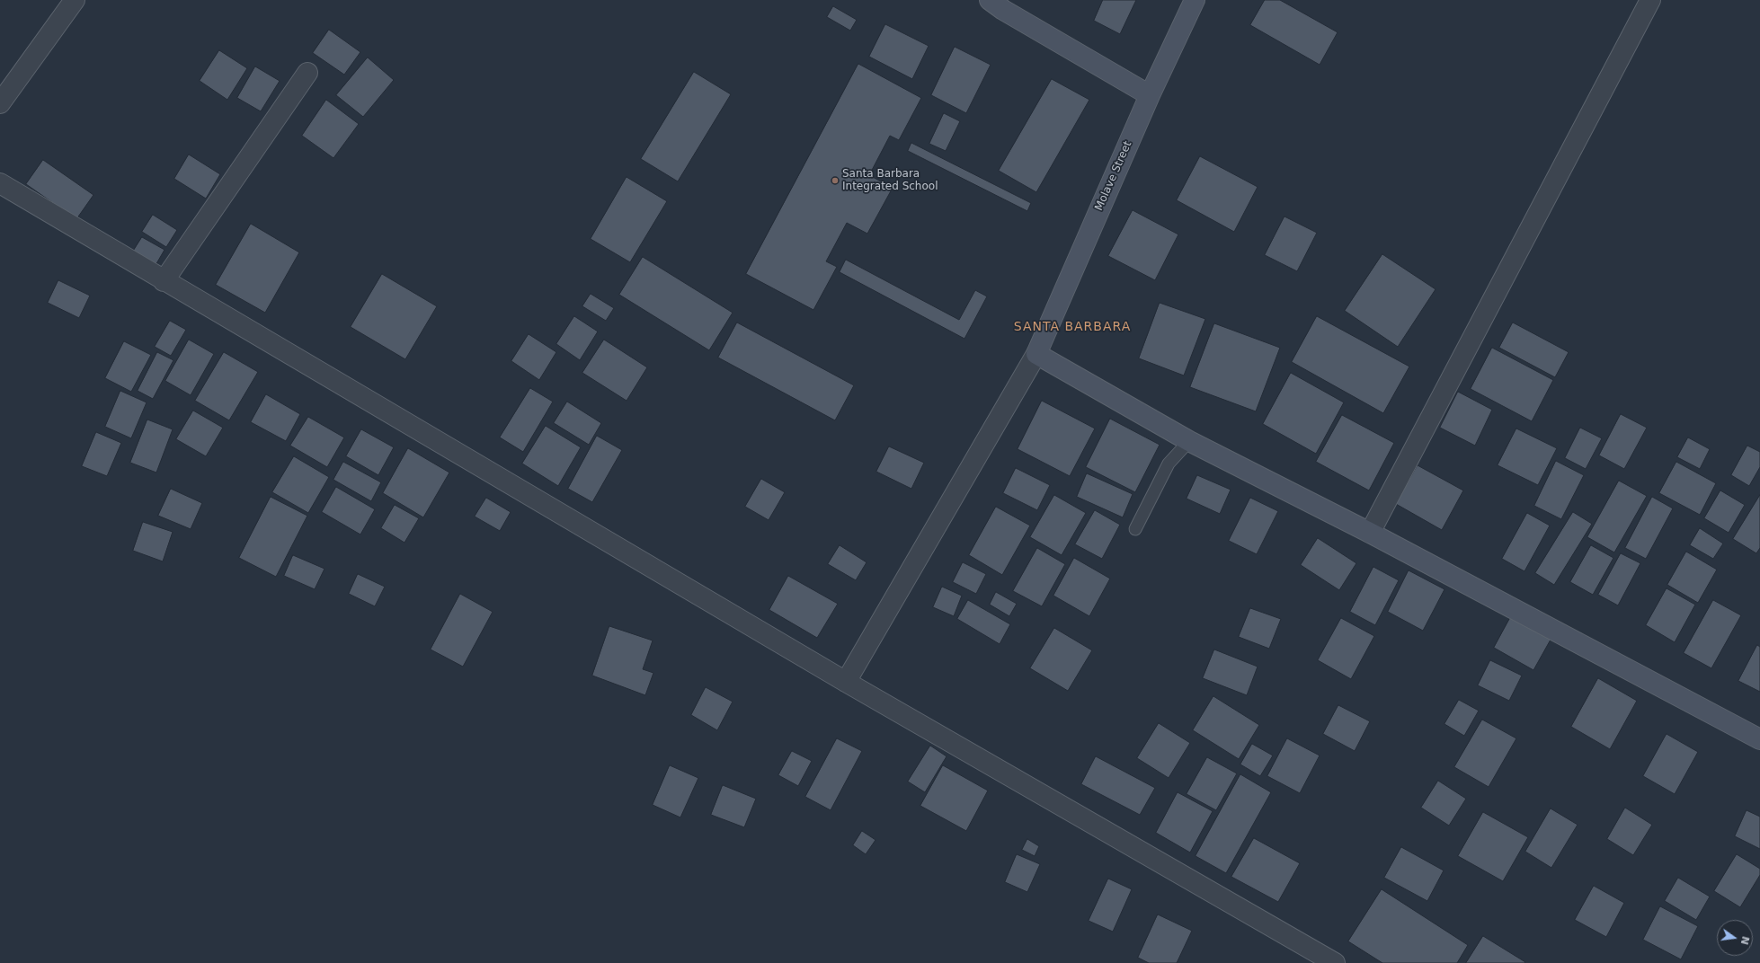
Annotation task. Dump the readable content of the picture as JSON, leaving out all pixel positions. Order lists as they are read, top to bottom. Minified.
{"streets":{"street":["Molave Street"]},"districts":["SANTA BARBARA"],"places":["Santa Barbara Integrated School"],"north":"right"}
